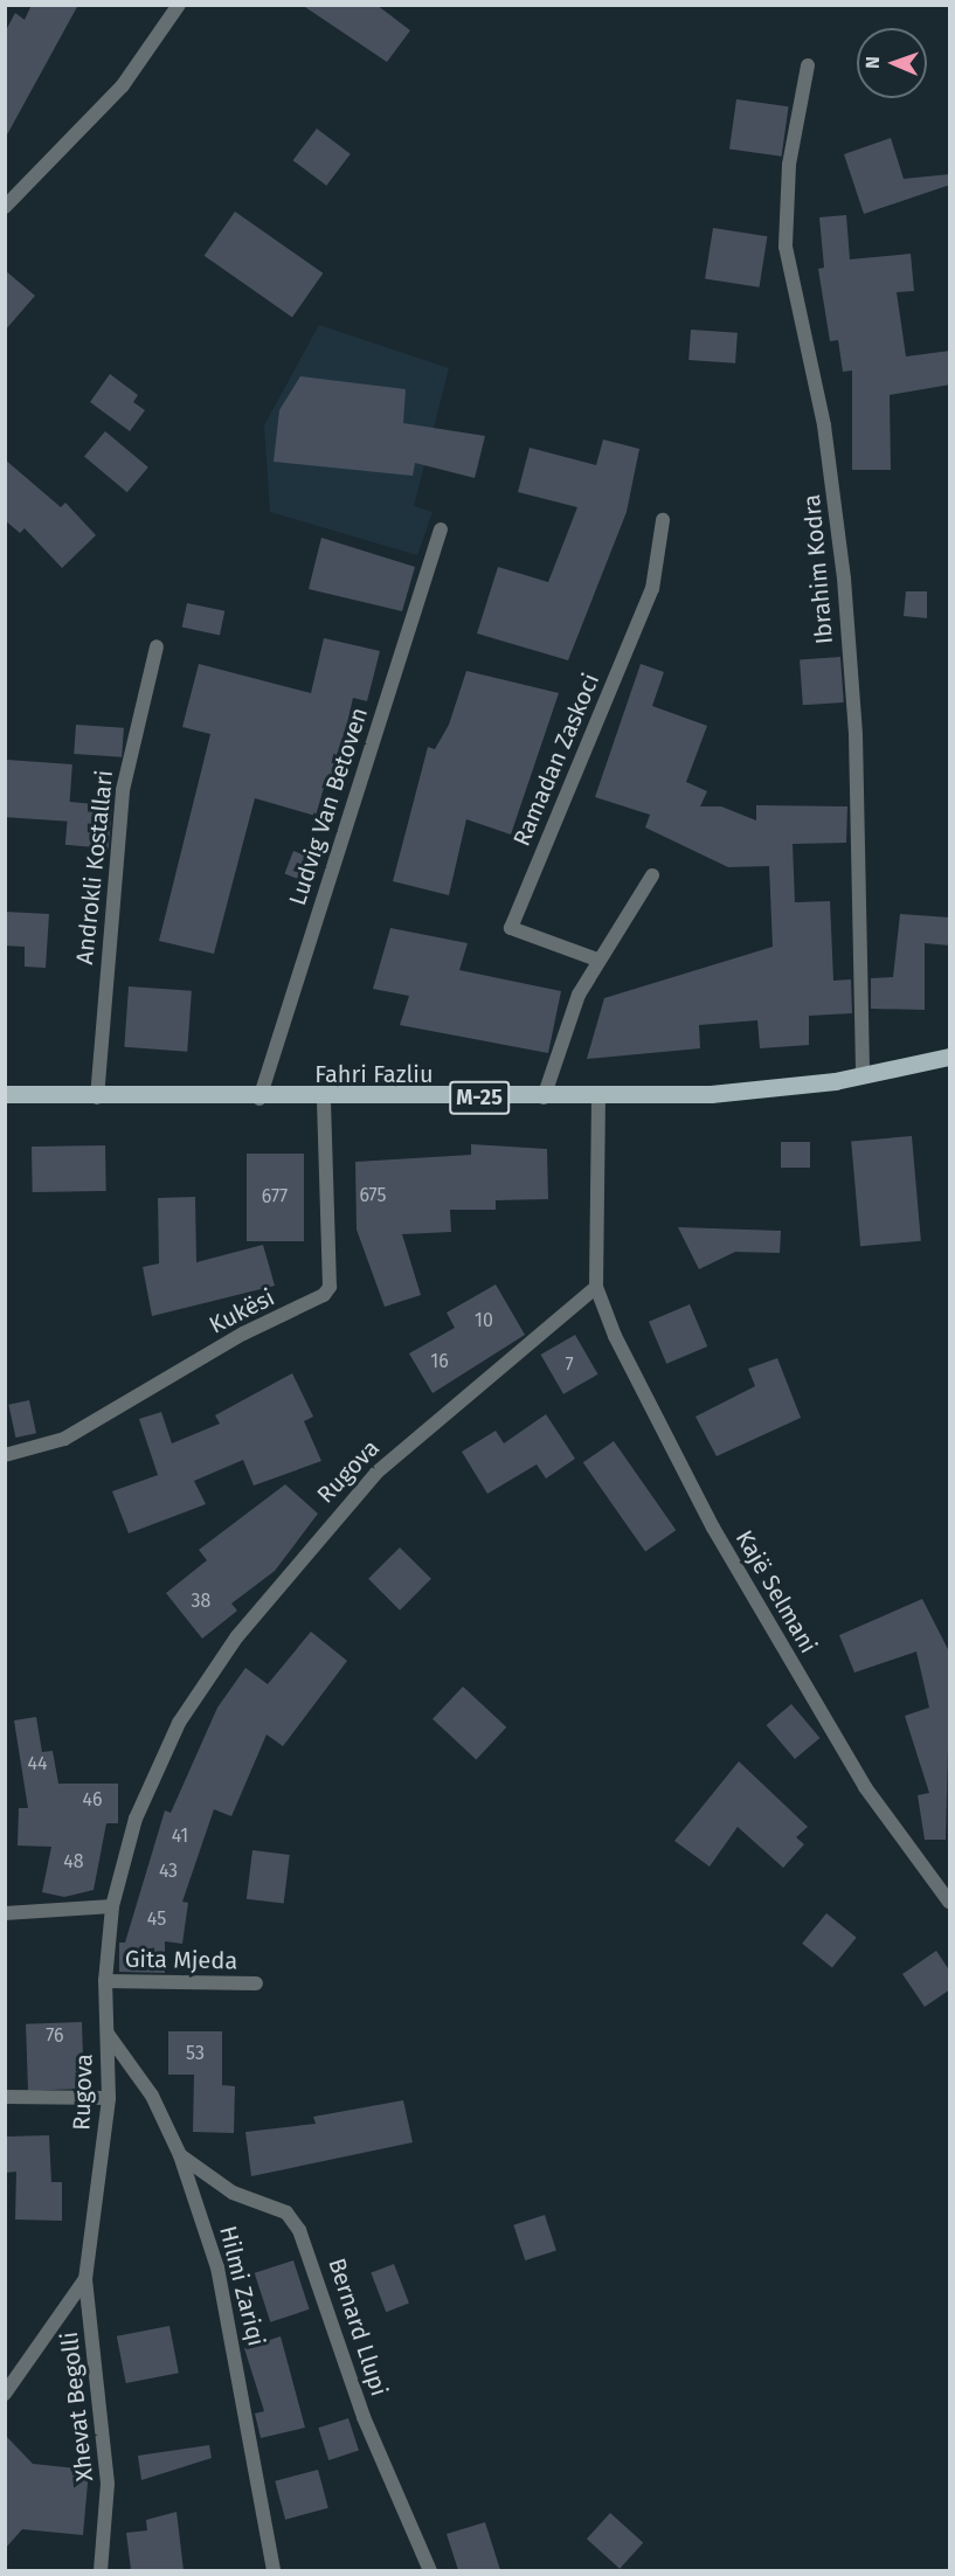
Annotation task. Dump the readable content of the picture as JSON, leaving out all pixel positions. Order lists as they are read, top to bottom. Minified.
{"streets":{"main road":["Fahri Fazliu","M-25"],"street":["Ibrahim Kodra","Ramadan Zaskoci","Ludvig Van Betoven","Androkli Kostallari","Kukësi","Rugova","Kajë Selmani","Gita Mjeda","Hilmi Zariqi","Bernard Llupi","Xhevat Begolli"]},"crossings":[["Ibrahim Kodra","Fahri Fazliu"],["Ludvig Van Betoven","Fahri Fazliu"],["Androkli Kostallari","Fahri Fazliu"],["Fahri Fazliu","Kukësi"],["Rugova","Kajë Selmani"],["Rugova","Gita Mjeda"],["Rugova","Hilmi Zariqi"],["Rugova","Xhevat Begolli"],["Hilmi Zariqi","Bernard Llupi"]],"house_numbers":["675","677","10","16","7","38","44","46","41","48","43","45","76","53"],"north":"left"}
